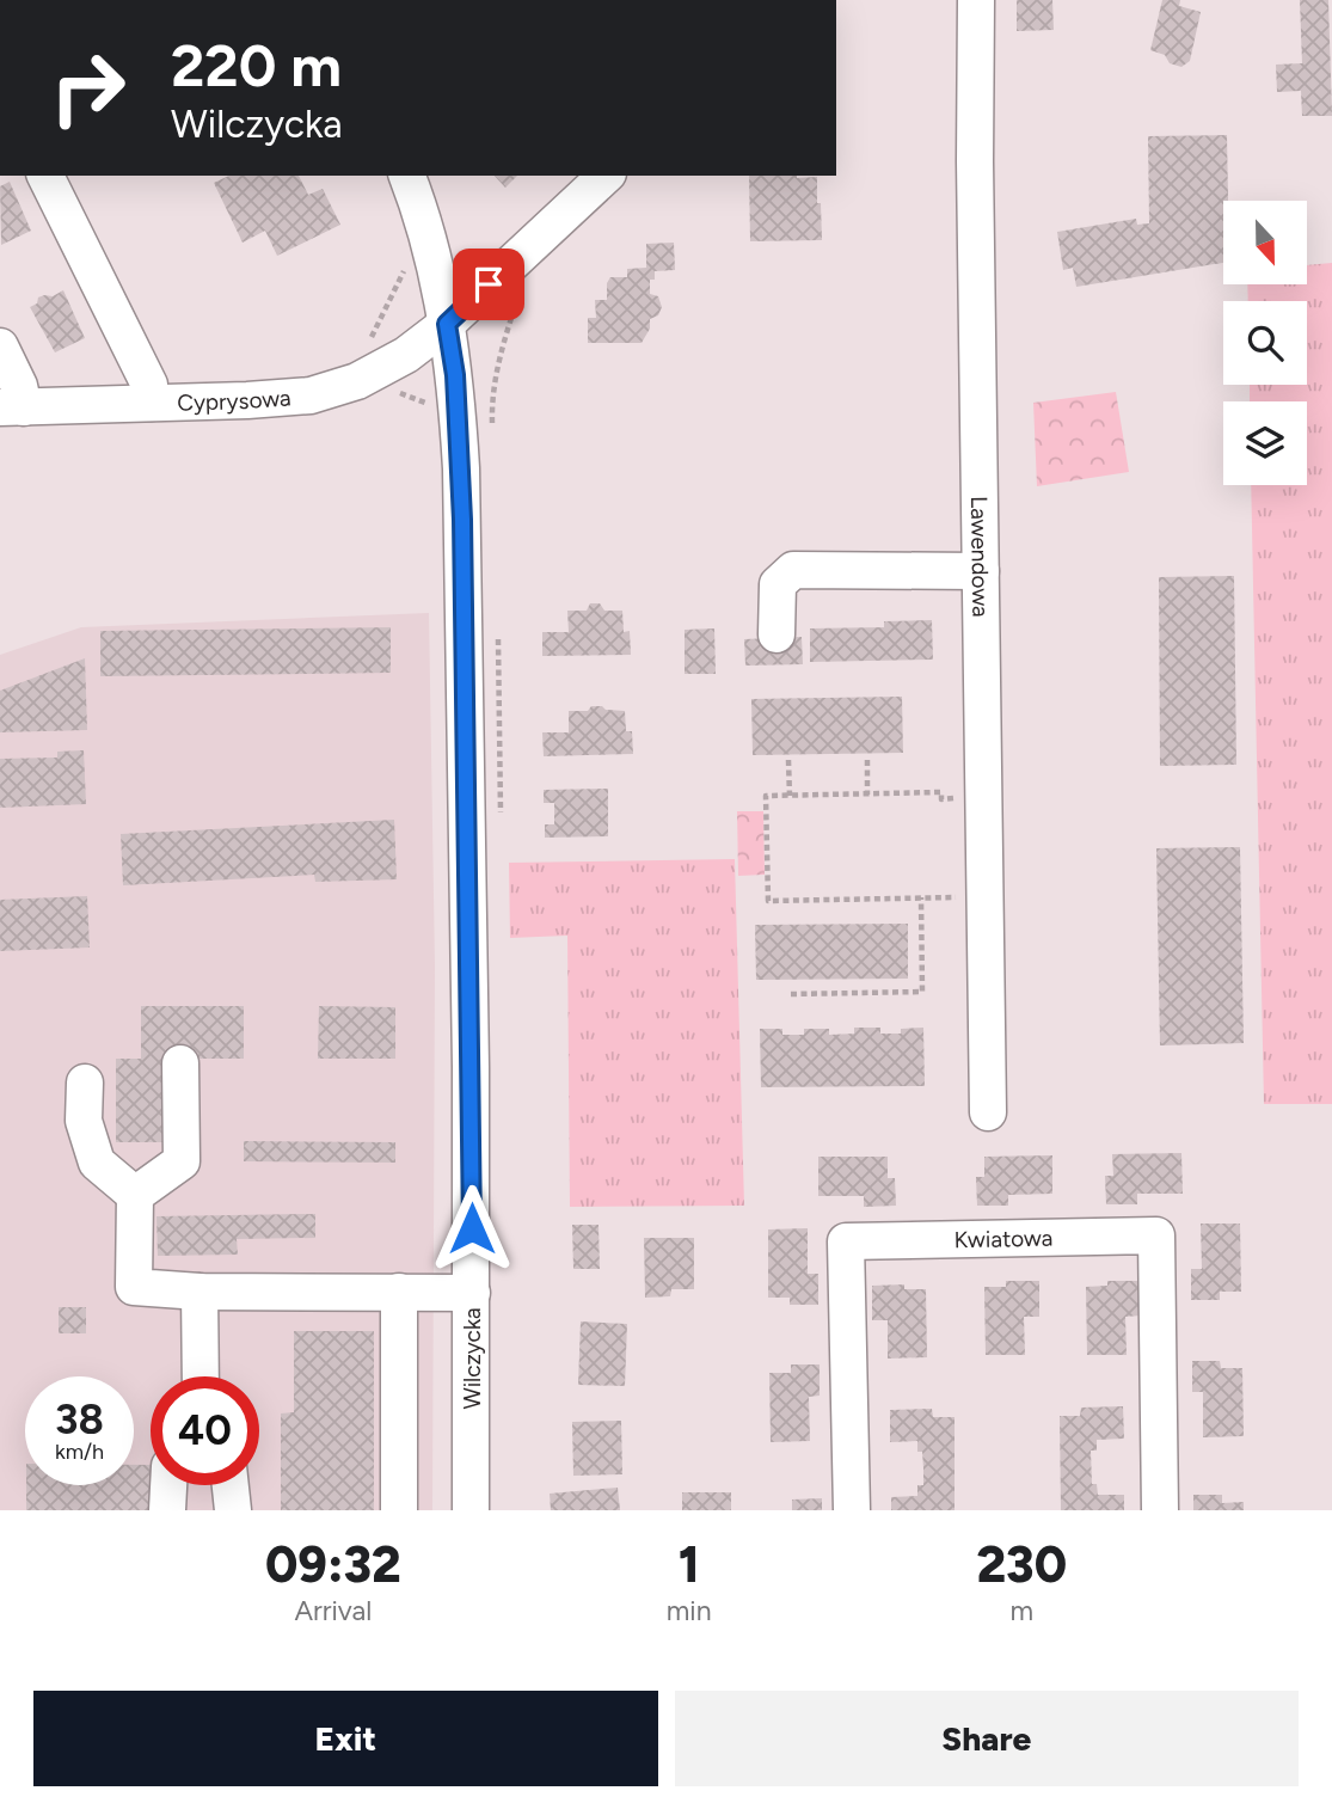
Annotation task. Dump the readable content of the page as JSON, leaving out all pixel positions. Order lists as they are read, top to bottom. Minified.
{"streets":{"street":["Cyprysowa","Lawendowa","Kwiatowa","Wilczycka"]},"crossings":[["Cyprysowa","Wilczycka"]],"north":"bottom","page":{"turn":["220 m","Wilczycka"],"speed":"38 km/h","limit":"40","eta":["09:32","Arrival","1","min","230","m"],"buttons":["Exit","Share"]}}
